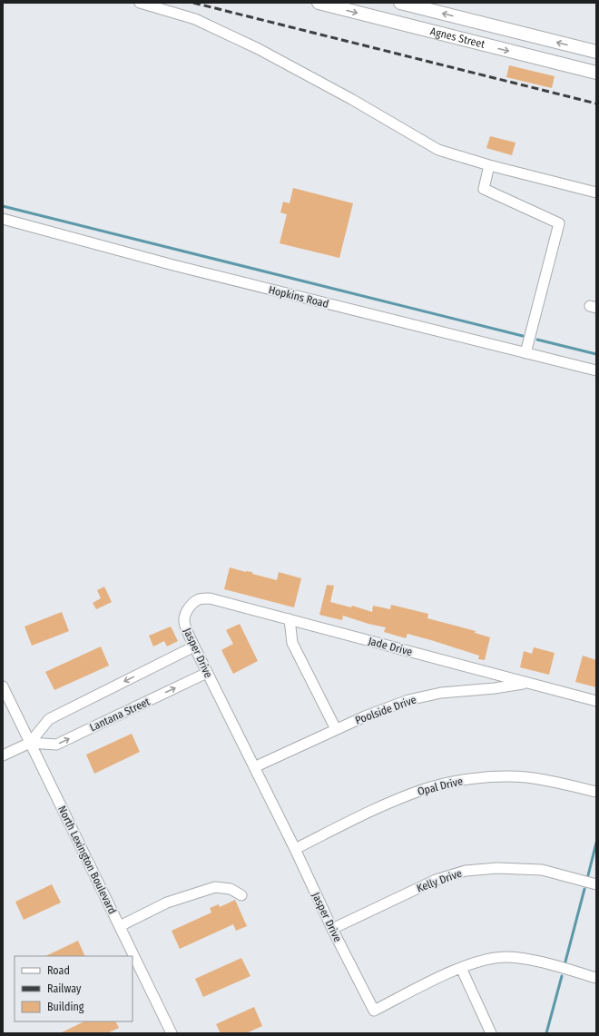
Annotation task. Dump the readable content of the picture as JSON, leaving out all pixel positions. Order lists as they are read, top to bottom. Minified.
{"streets":{"main road":["Agnes Street"],"street":["Hopkins Road","Jade Drive","Jasper Drive","Poolside Drive","Lantana Street","Opal Drive","North Lexington Boulevard","Kelly Drive"]},"crossings":[["Jade Drive","Jasper Drive"],["Jade Drive","Poolside Drive"],["Jasper Drive","Poolside Drive"],["Jasper Drive","Lantana Street"],["Jasper Drive","Opal Drive"],["Jasper Drive","Kelly Drive"],["Lantana Street","North Lexington Boulevard"]],"legend":["Road","Railway","Building"]}
